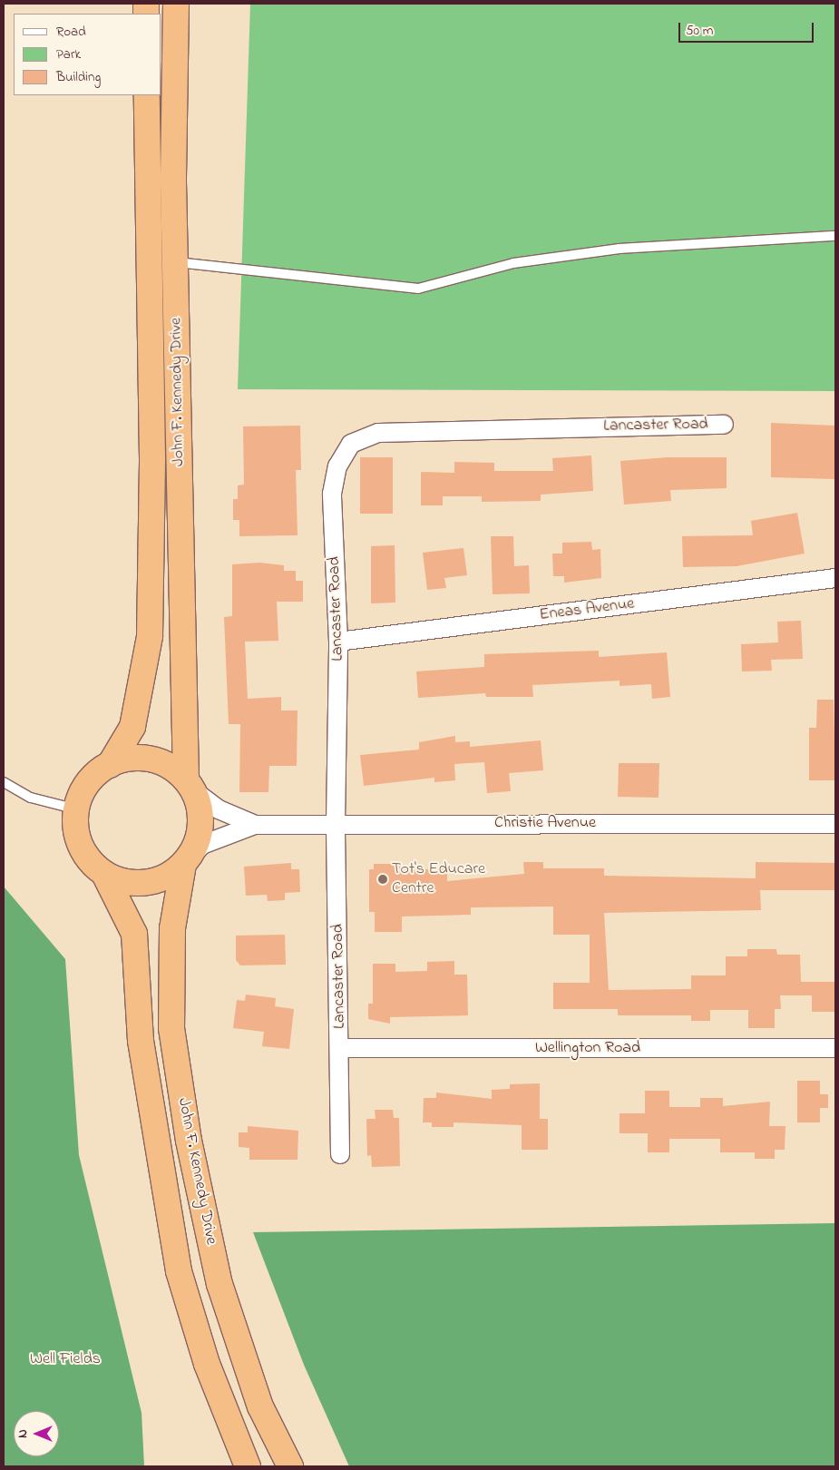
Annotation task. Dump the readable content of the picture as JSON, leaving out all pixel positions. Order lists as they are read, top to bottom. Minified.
{"streets":{"highway":["John F. Kennedy Drive"],"street":["Lancaster Road","Eneas Avenue","Christie Avenue","Wellington Road"]},"crossings":[["John F. Kennedy Drive","Christie Avenue"],["Lancaster Road","Eneas Avenue"],["Lancaster Road","Christie Avenue"],["Lancaster Road","Wellington Road"]],"parks":["Well Fields"],"places":["Tot's Educare Centre"],"legend":["Road","Park","Building"],"scale_bar":"50 m","north":"left"}
